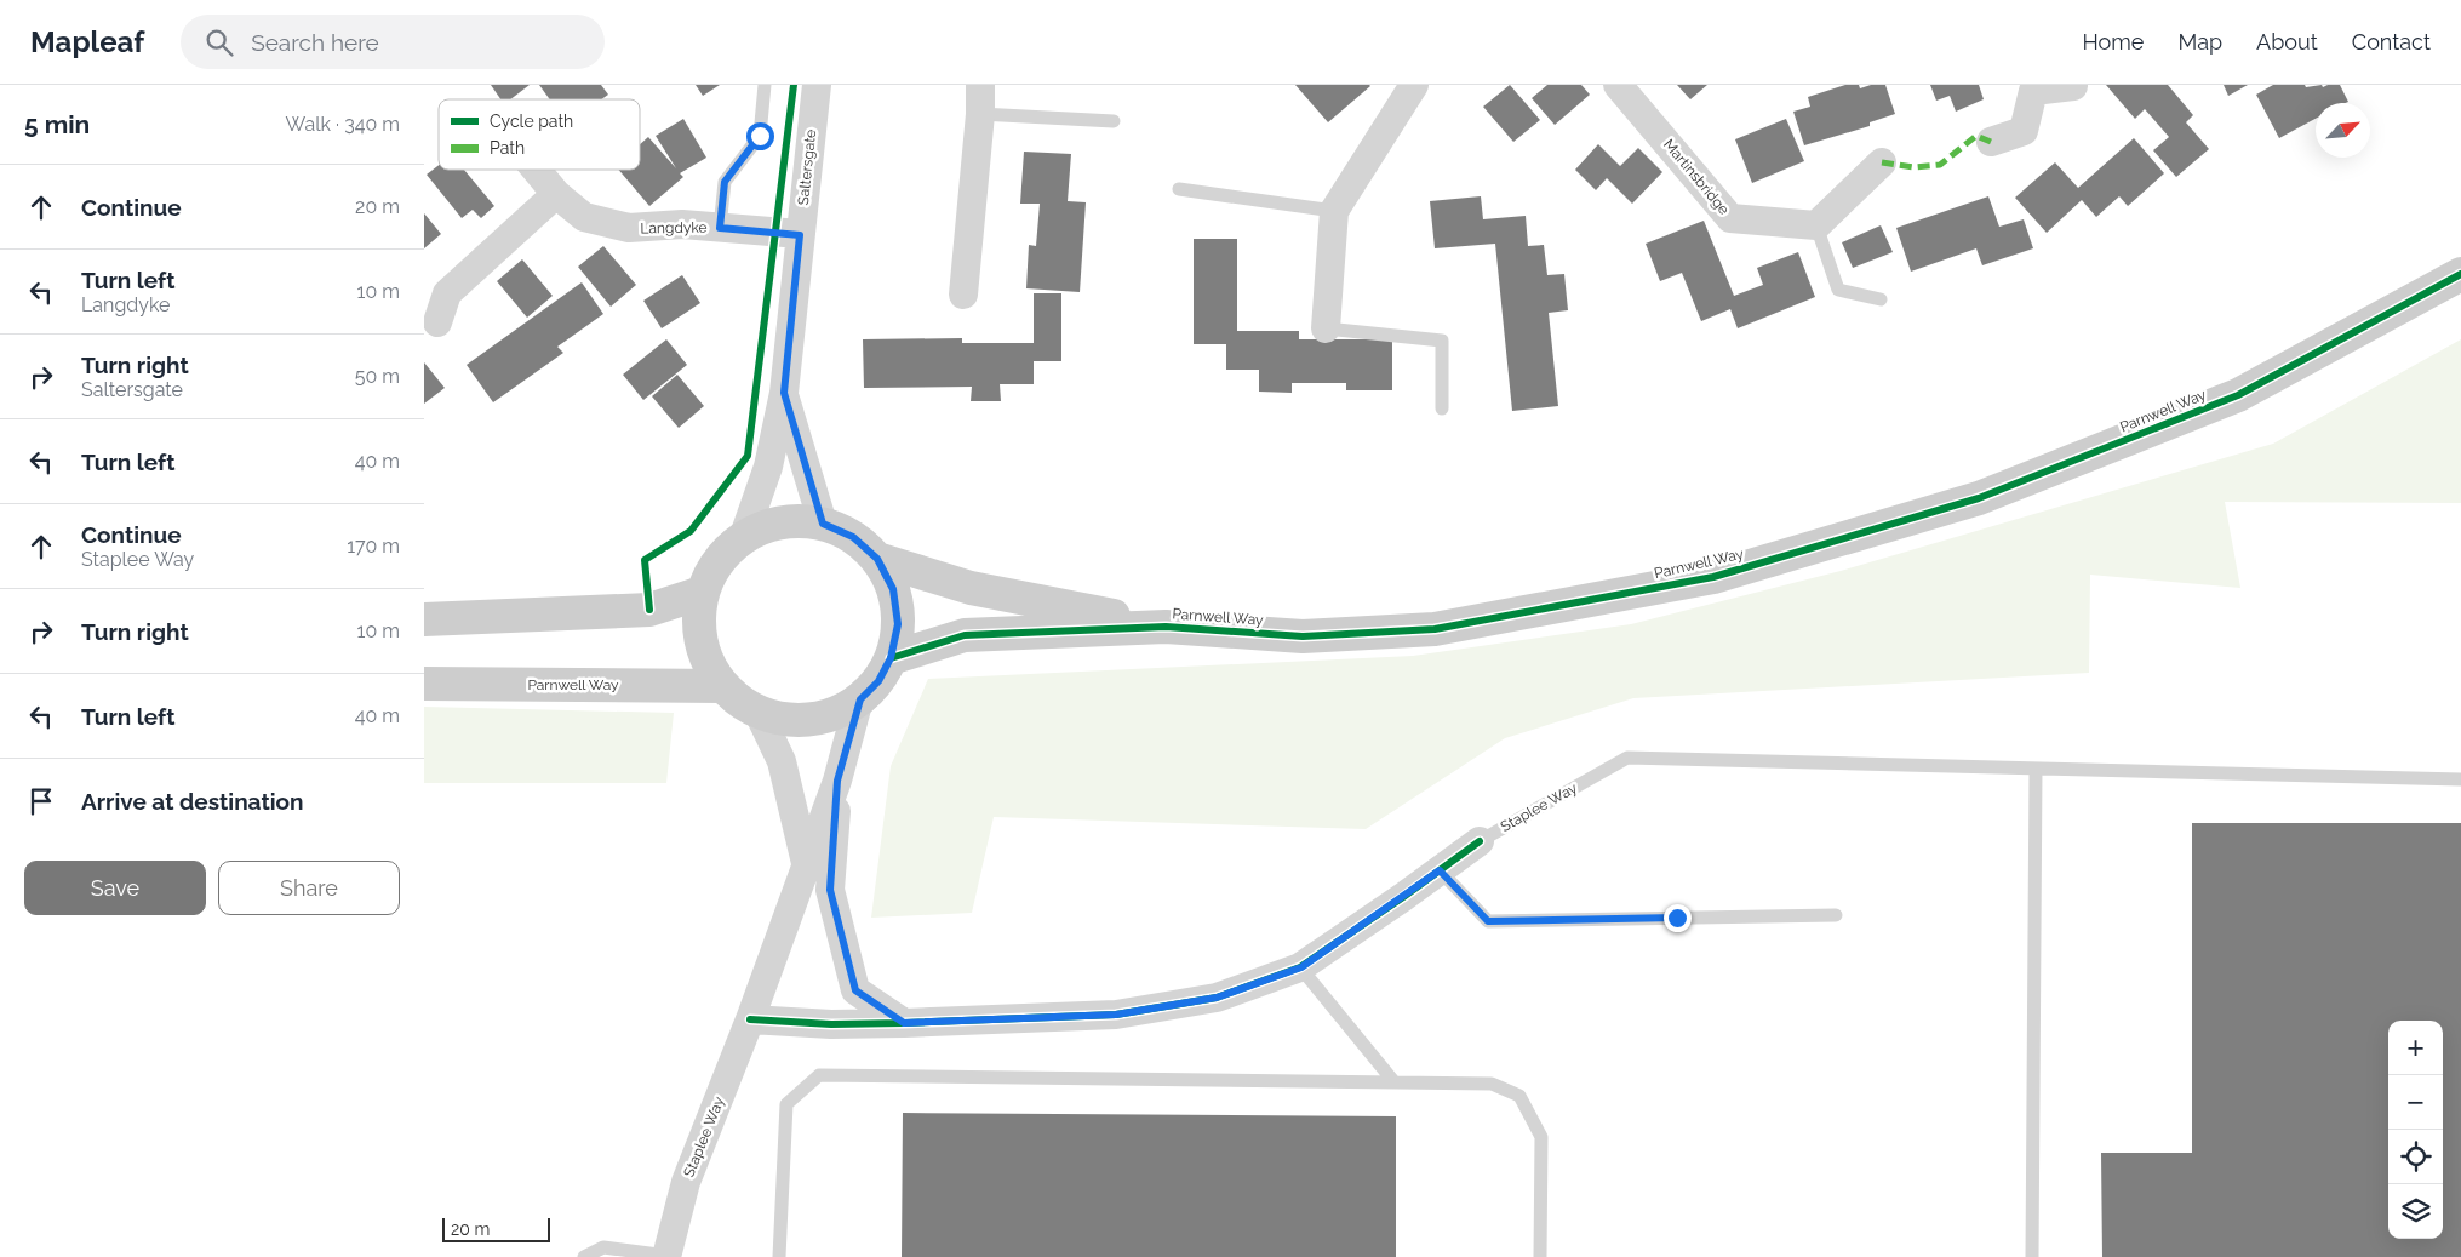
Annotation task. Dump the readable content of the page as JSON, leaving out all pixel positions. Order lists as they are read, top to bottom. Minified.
{"streets":{"street":["Saltersgate","Martinsbridge","Langdyke","Parnwell Way","Staplee Way"]},"crossings":[["Saltersgate","Langdyke"],["Saltersgate","Parnwell Way"],["Saltersgate","Staplee Way"],["Parnwell Way","Staplee Way"]],"legend":["Cycle path","Path"],"scale_bar":"20 m","north":"top right","page":{"header":"Mapleaf","search":"Search here","nav":["Home","Map","About","Contact"],"heading":["5 min","Walk · 340 m"],"list":[["Continue","20 m"],["Turn left","Langdyke","10 m"],["Turn right","Saltersgate","50 m"],["Turn left","40 m"],["Continue","Staplee Way","170 m"],["Turn right","10 m"],["Turn left","40 m"],"Arrive at destination"],"buttons":["Save","Share"],"map_buttons":["+","−"],"scale":"20 m"}}
